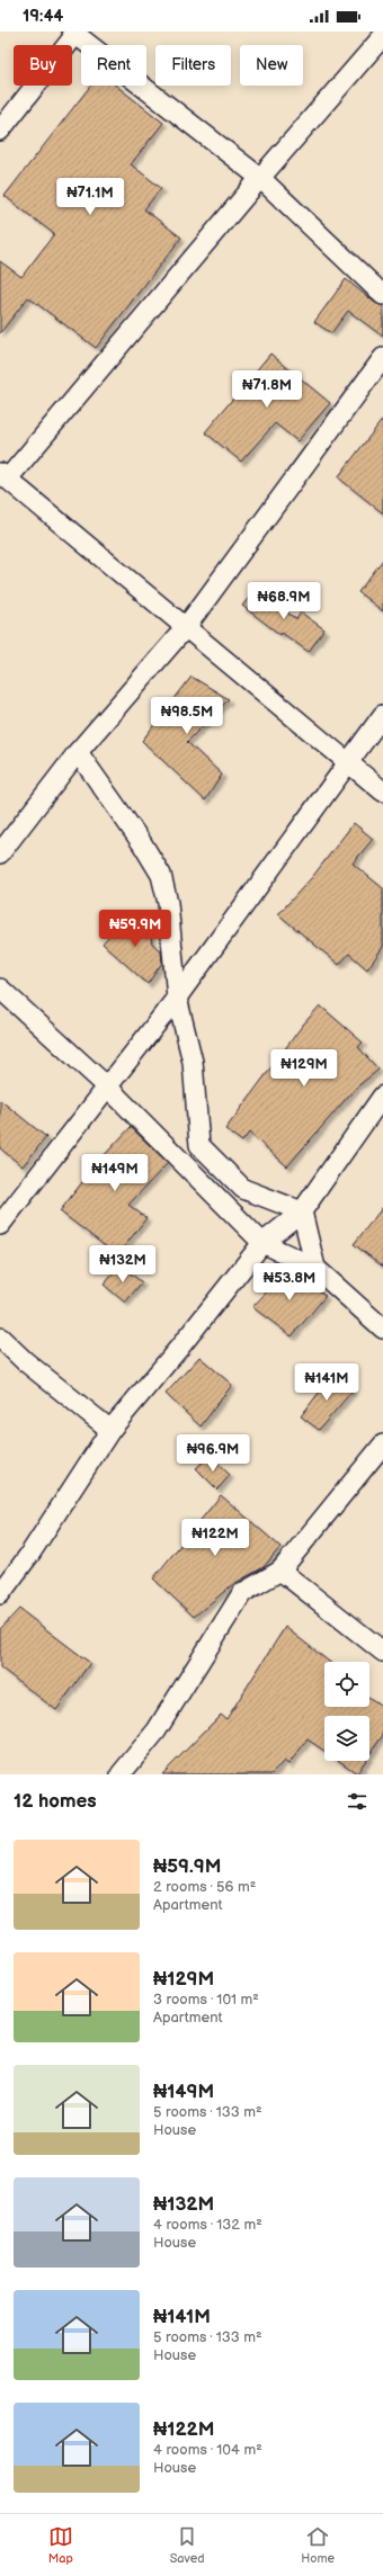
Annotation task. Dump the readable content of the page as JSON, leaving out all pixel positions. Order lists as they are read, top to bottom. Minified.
{"page":{"status":"19:44","chip":["Buy","Rent","Filters","New"],"price":["₦71.1M","₦71.8M","₦68.9M","₦98.5M","₦59.9M","₦129M","₦149M","₦132M","₦53.8M","₦141M","₦96.9M","₦122M"],"heading":"12 homes","list":[{"name":"₦59.9M","note":"2 rooms · 56 m² · Apartment"},{"name":"₦129M","note":"3 rooms · 101 m² · Apartment"},{"name":"₦149M","note":"5 rooms · 133 m² · House"},{"name":"₦132M","note":"4 rooms · 132 m² · House"},{"name":"₦141M","note":"5 rooms · 133 m² · House"},{"name":"₦122M","note":"4 rooms · 104 m² · House"}],"tabs":["Map","Saved","Home"]}}
